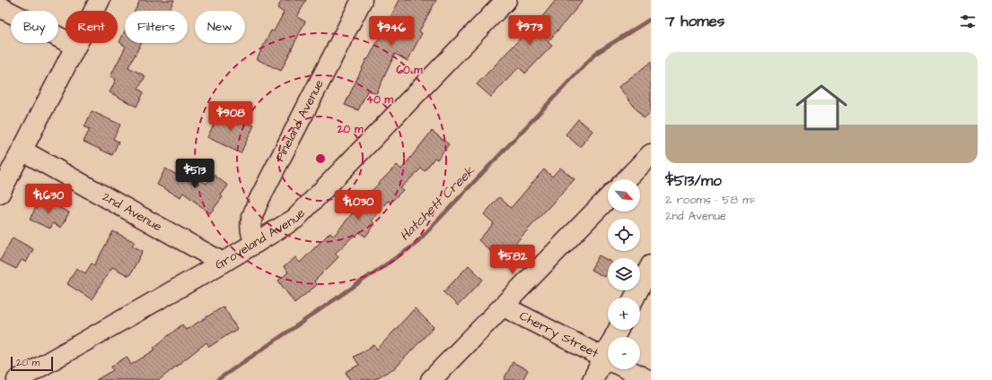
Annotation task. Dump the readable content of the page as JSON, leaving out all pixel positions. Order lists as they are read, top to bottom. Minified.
{"streets":{"street":["Pineland Avenue","2nd Avenue","Groveland Avenue","Cherry Street"]},"crossings":[["Pineland Avenue","Groveland Avenue"],["2nd Avenue","Groveland Avenue"]],"water":["Hatchett Creek"],"scale_bar":"20 m","north":"bottom right","page":{"heading":"7 homes","chip":["Buy","Rent","Filters","New"],"price":["$973","$946","$908","$513","$1,630","$1,030","$582"],"list":[{"name":"$513/mo","note":"2 rooms · 58 m² · 2nd Avenue"}],"map_buttons":["+","−"],"scale":"20 m"},"rings":["60 m","40 m","20 m"]}
